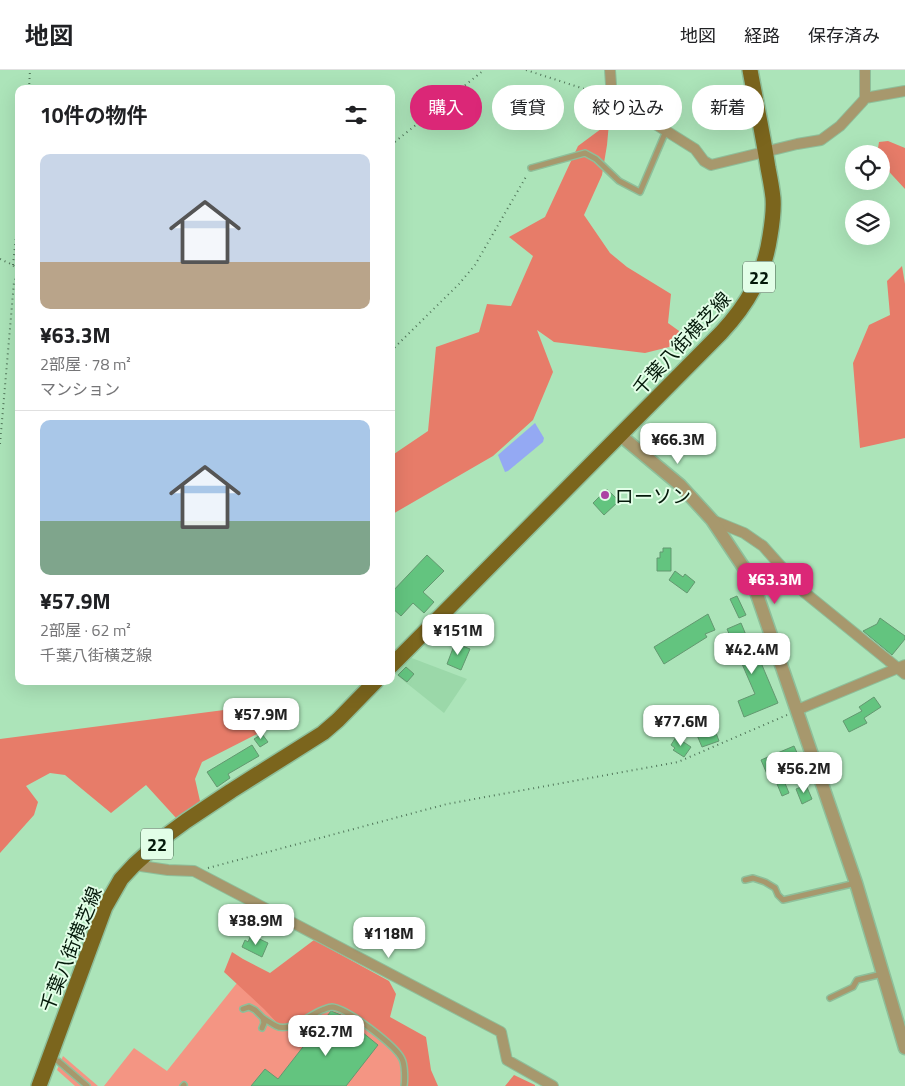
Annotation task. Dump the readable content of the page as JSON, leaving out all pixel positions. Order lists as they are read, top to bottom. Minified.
{"streets":{"main road":["22","千葉八街横芝線"]},"places":["ローソン"],"page":{"header":"地図","nav":["地図","経路","保存済み"],"chip":["購入","賃貸","絞り込み","新着"],"heading":"10件の物件","list":[{"name":"¥63.3M","note":"2部屋 · 78 m² · マンション"},{"name":"¥57.9M","note":"2部屋 · 62 m² · 千葉八街横芝線"}],"price":["¥66.3M","¥63.3M","¥151M","¥42.4M","¥57.9M","¥77.6M","¥56.2M","¥38.9M","¥118M","¥62.7M"]}}
